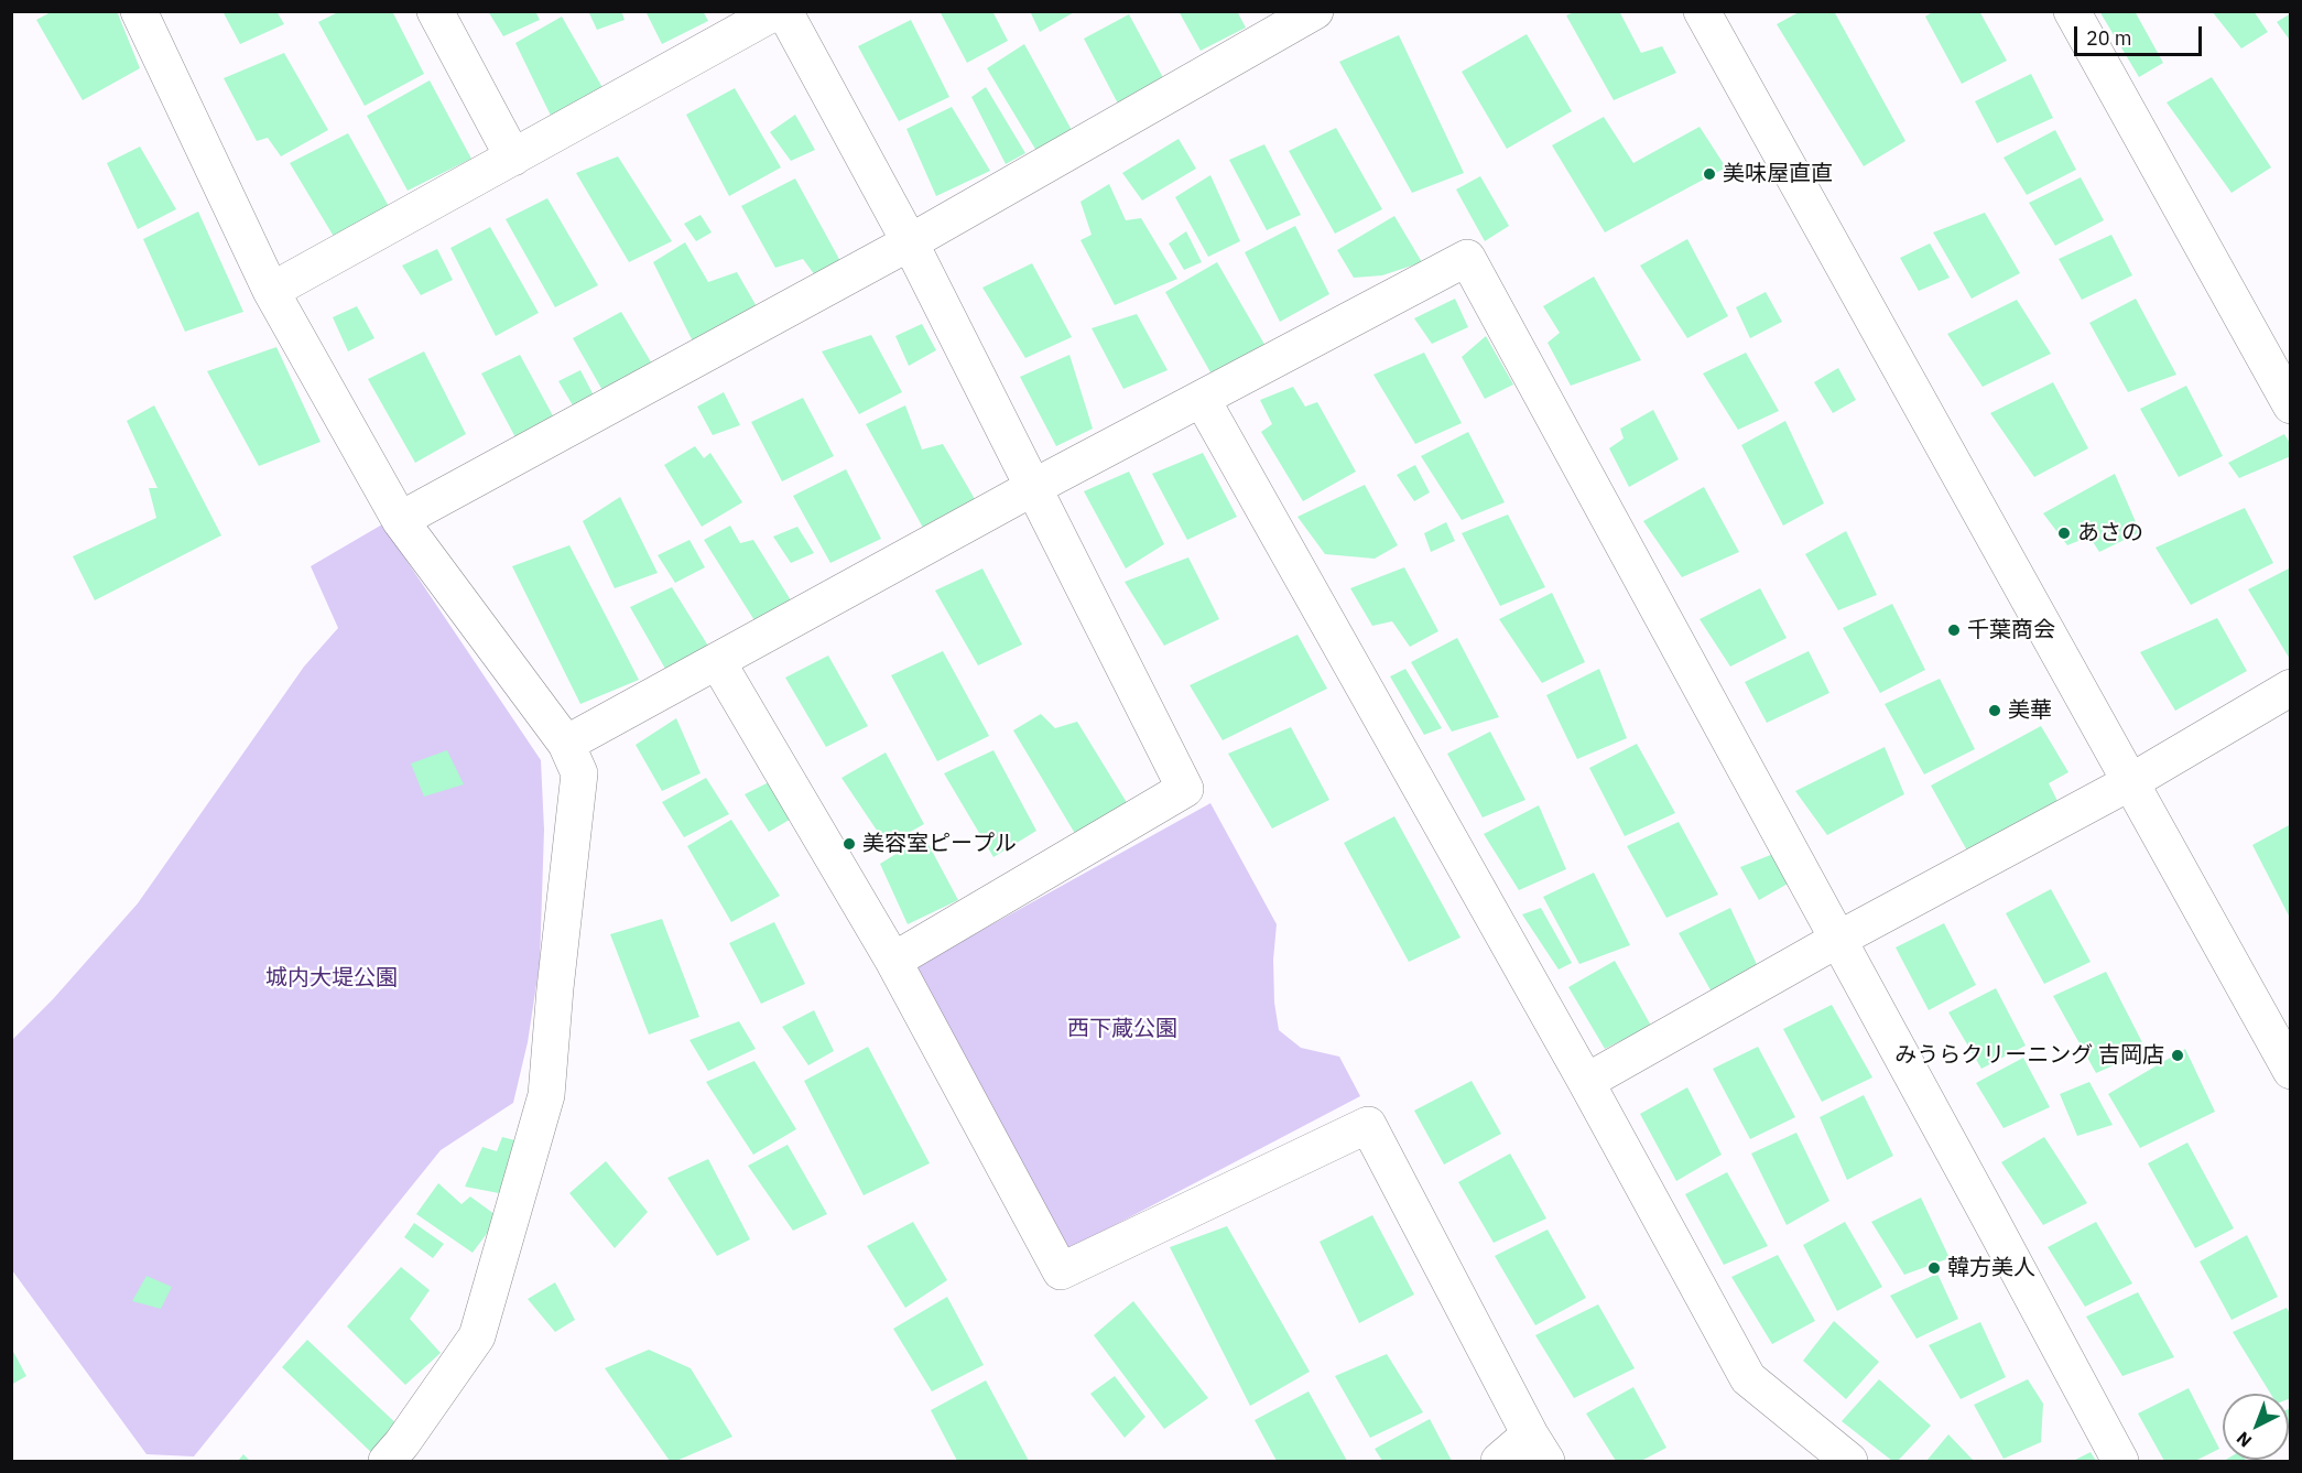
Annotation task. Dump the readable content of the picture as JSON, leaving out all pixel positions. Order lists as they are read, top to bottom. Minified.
{"parks":["城内大堤公園","西下蔵公園"],"places":["美味屋直直","あさの","千葉商会","美華","美容室ピープル","みうらクリーニング 吉岡店","韓方美人"],"scale_bar":"20 m","north":"bottom left"}
